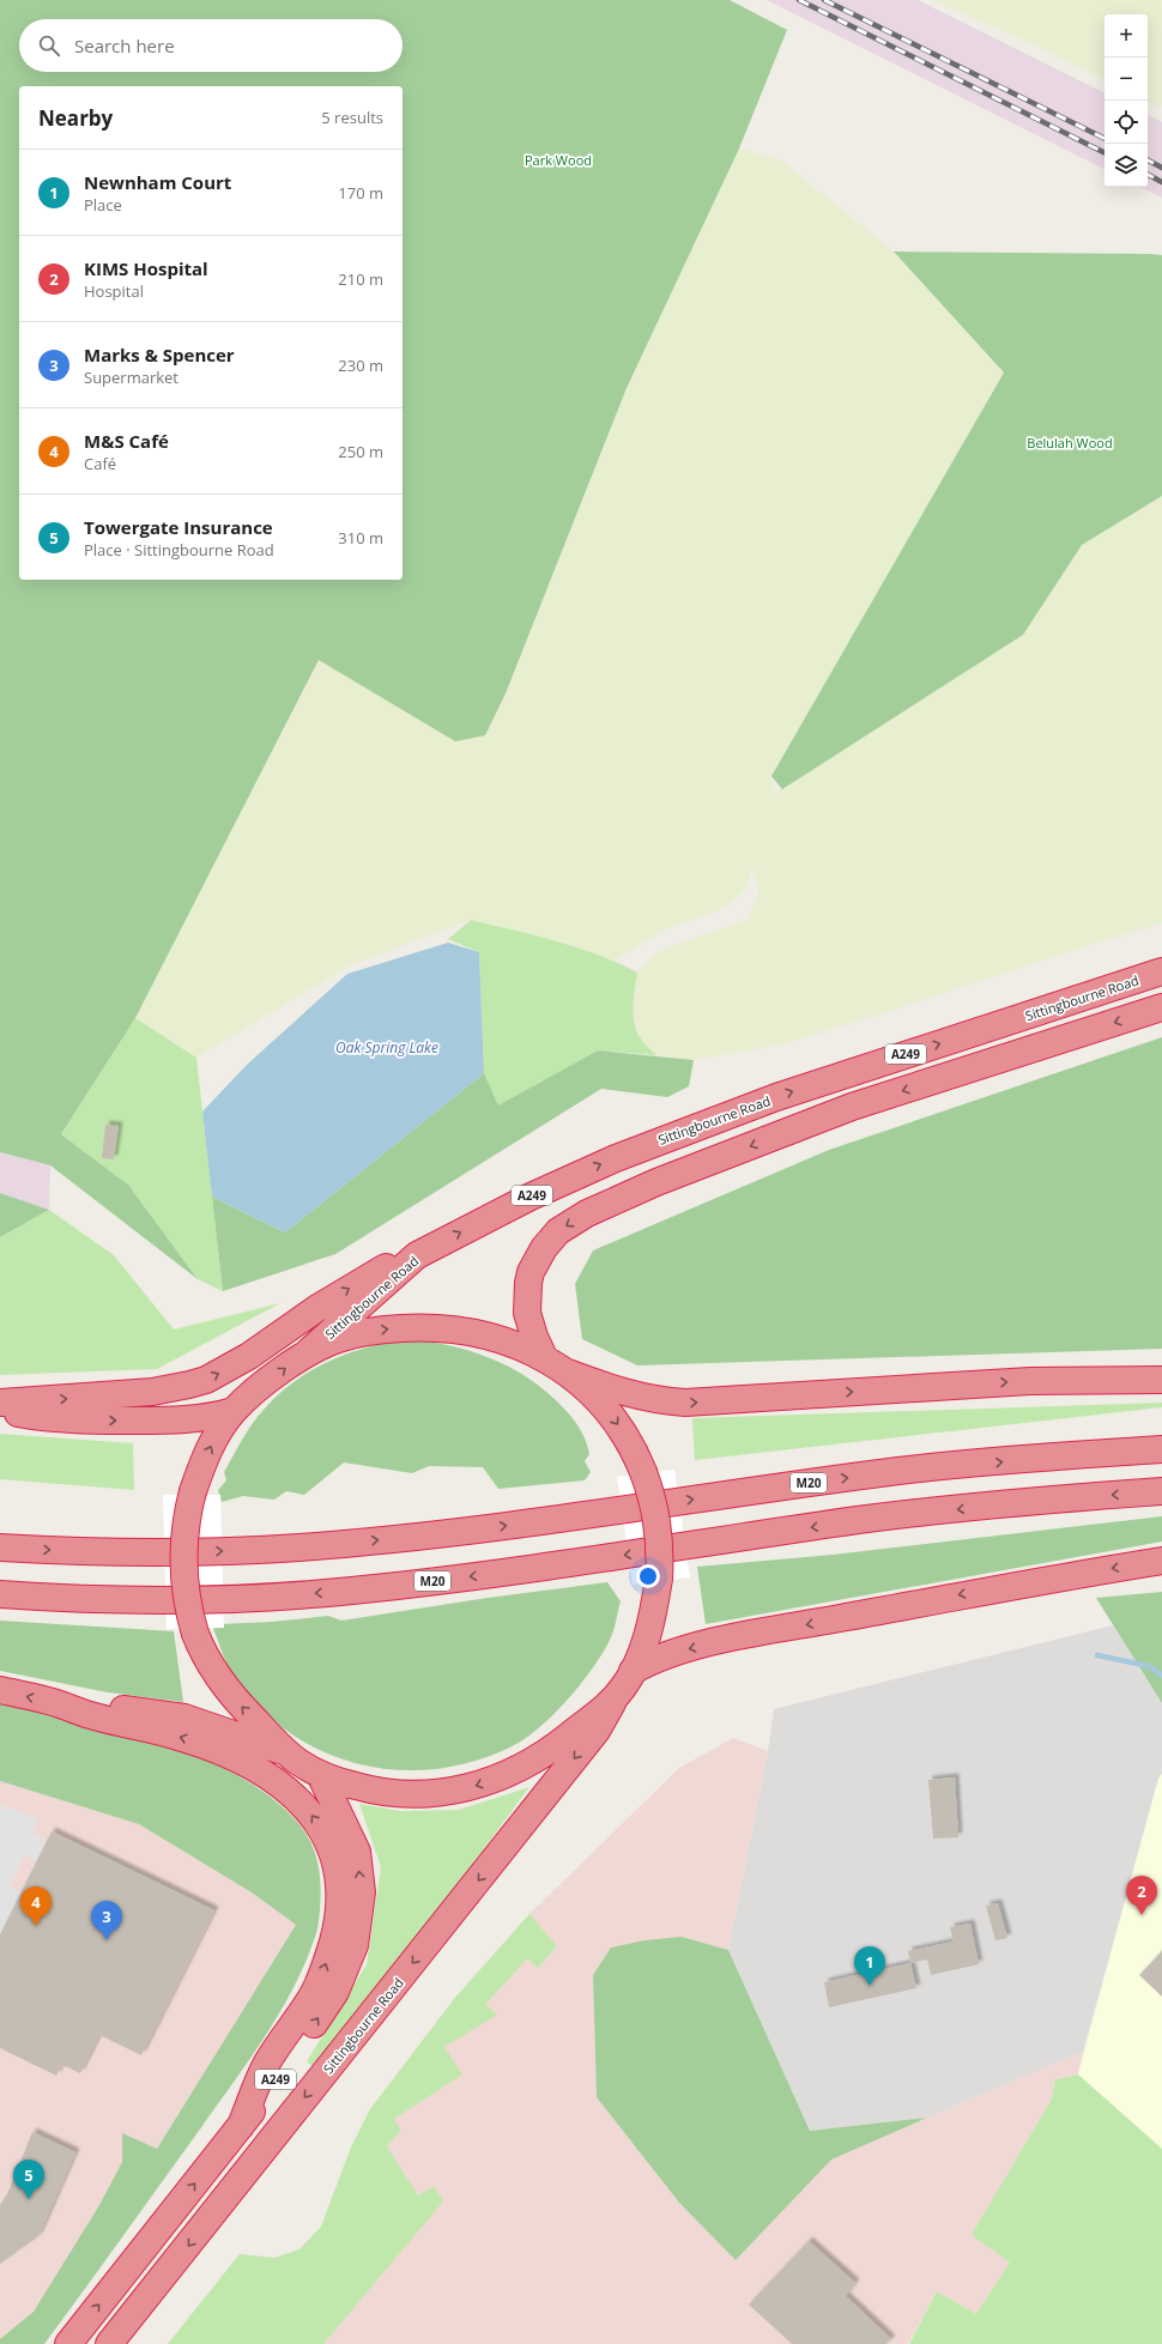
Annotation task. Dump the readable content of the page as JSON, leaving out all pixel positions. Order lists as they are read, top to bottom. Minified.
{"streets":{"highway":["Sittingbourne Road","A249","M20"]},"water":["Oak Spring Lake"],"parks":["Park Wood","Belulah Wood"],"page":{"map_buttons":["+","−"],"search":"Search here","heading":["Nearby","5 results"],"list":[{"mark":"1","name":"Newnham Court","note":"Place","value":"170 m"},{"mark":"2","name":"KIMS Hospital","note":"Hospital","value":"210 m"},{"mark":"3","name":"Marks & Spencer","note":"Supermarket","value":"230 m"},{"mark":"4","name":"M&S Café","note":"Café","value":"250 m"},{"mark":"5","name":"Towergate Insurance","note":"Place · Sittingbourne Road","value":"310 m"}],"pins":["2","4","3","1","5"]}}
